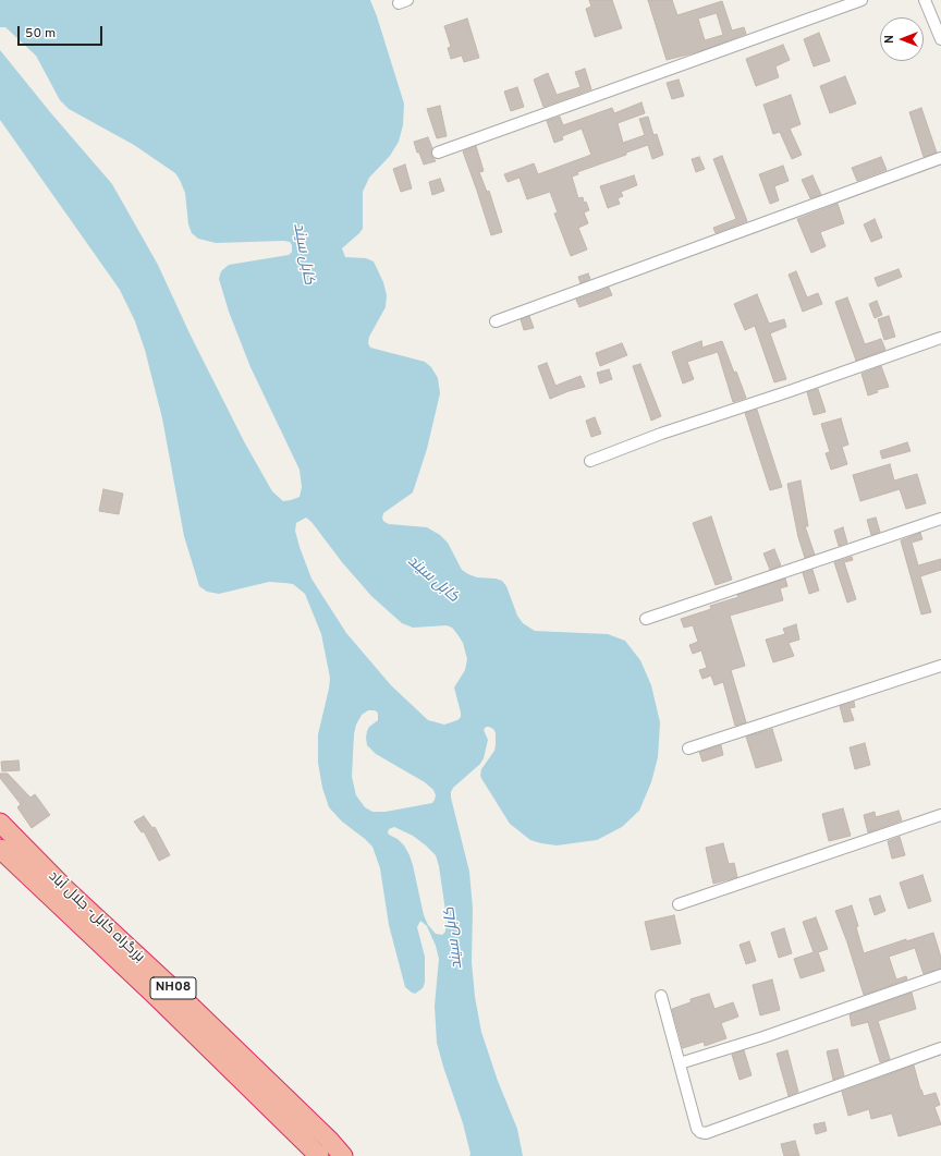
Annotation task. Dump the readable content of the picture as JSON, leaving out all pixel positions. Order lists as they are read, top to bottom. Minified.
{"streets":{"highway":["بزرگراه کابل- جلال آباد","NH08"]},"water":["کابل سيند"],"scale_bar":"50 m","north":"left"}
